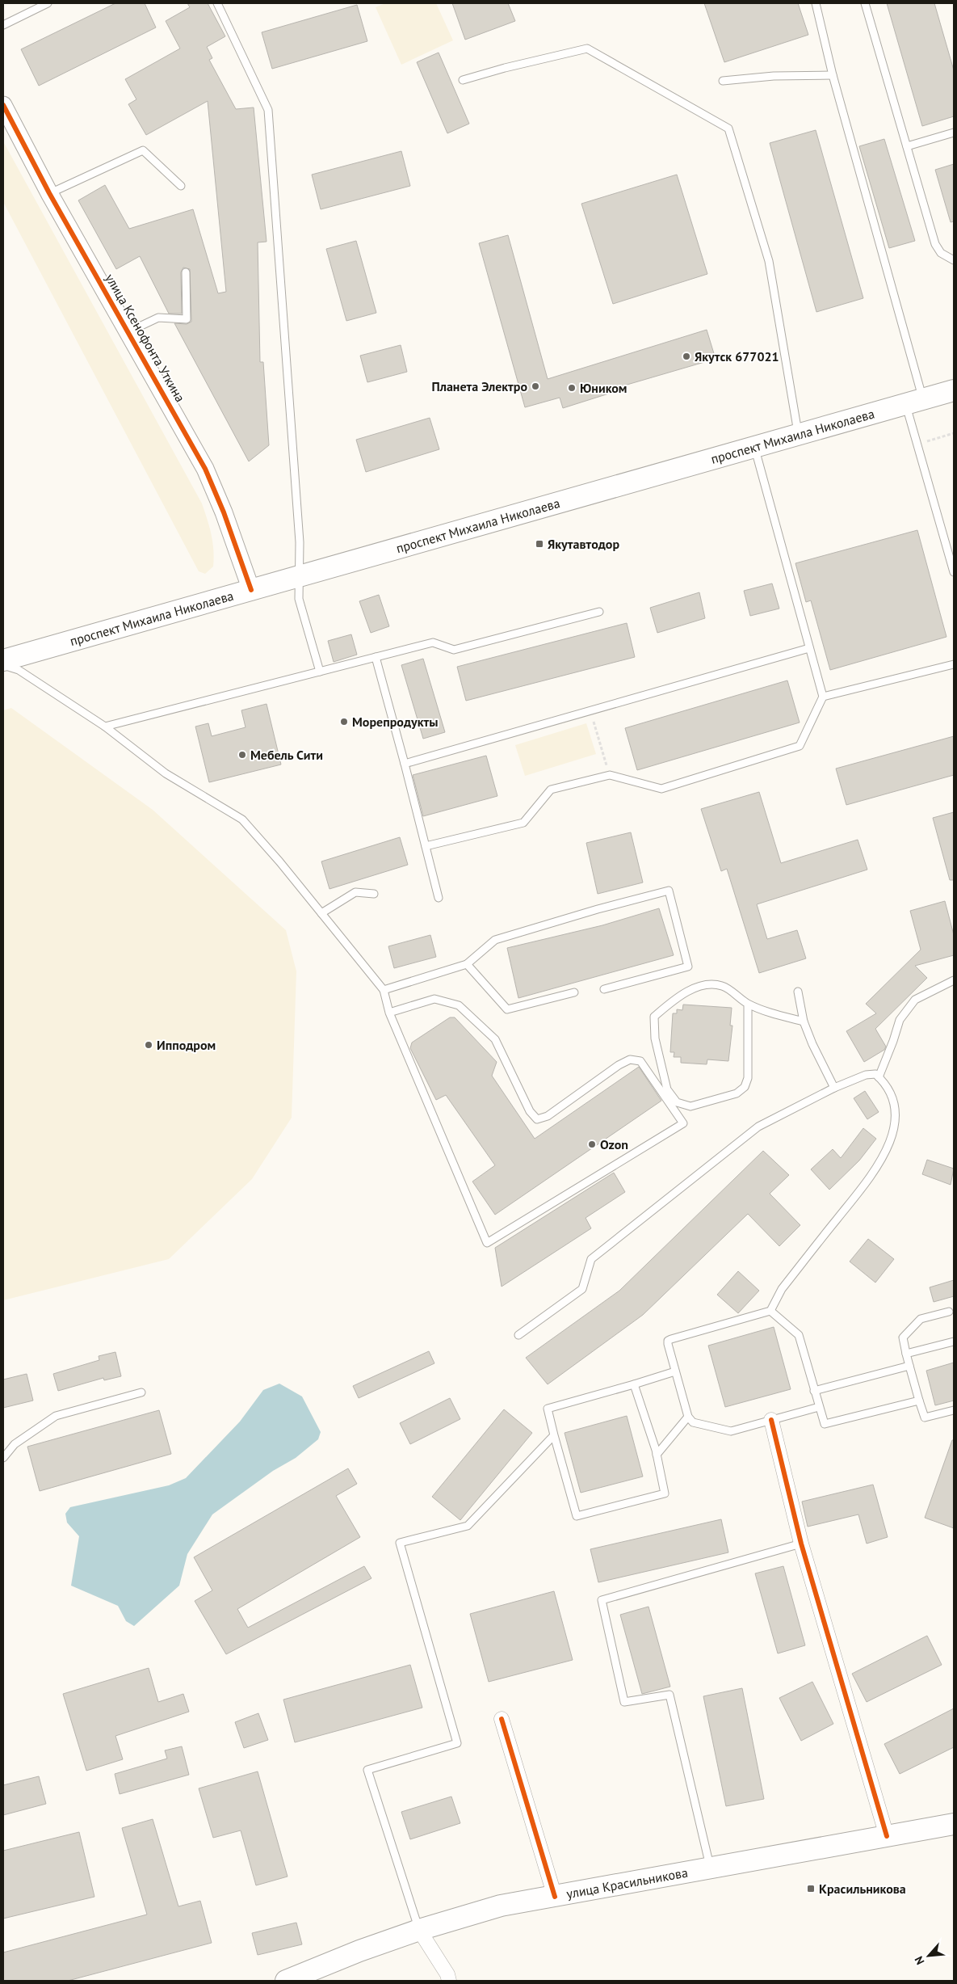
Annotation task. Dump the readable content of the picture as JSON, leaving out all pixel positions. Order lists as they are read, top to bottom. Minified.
{"streets":{"main road":["проспект Михаила Николаева","улица Красильникова"],"street":["улица Ксенофонта Уткина"]},"crossings":[["улица Ксенофонта Уткина","проспект Михаила Николаева"]],"places":{"other":["Якутск 677021","Планета Электро","Юником","Морепродукты","Мебель Сити","Ипподром","Ozon"],"transit":["Якутавтодор","Красильникова"]},"north":"bottom left"}
